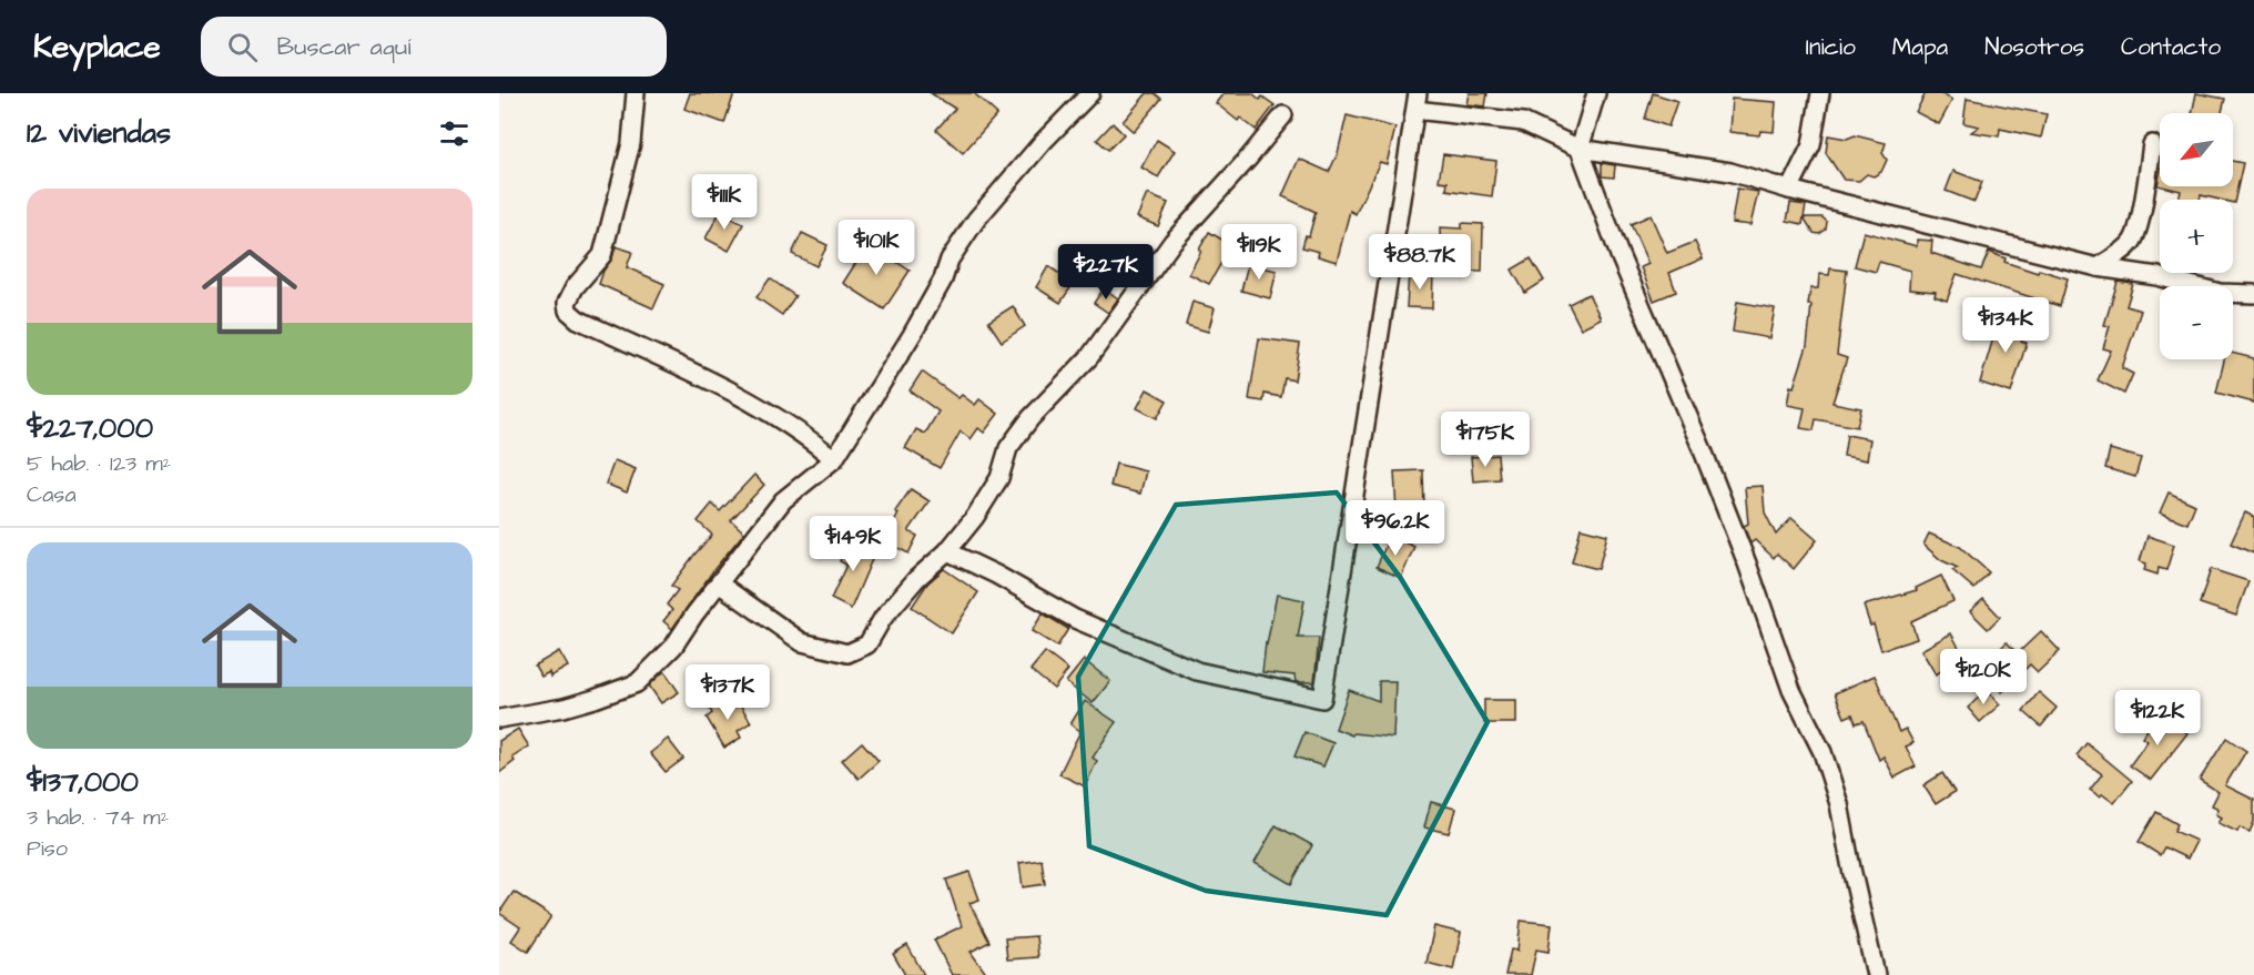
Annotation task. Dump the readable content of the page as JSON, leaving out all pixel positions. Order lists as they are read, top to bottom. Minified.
{"north":"bottom left","page":{"header":"Keyplace","search":"Buscar aquí","nav":["Inicio","Mapa","Nosotros","Contacto"],"heading":"12 viviendas","map_buttons":["+","−"],"list":[{"name":"$227,000","note":"5 hab. · 123 m² · Casa"},{"name":"$137,000","note":"3 hab. · 74 m² · Piso"}],"price":["$111K","$101K","$119K","$88.7K","$227K","$134K","$175K","$96.2K","$149K","$120K","$137K","$122K"]}}
